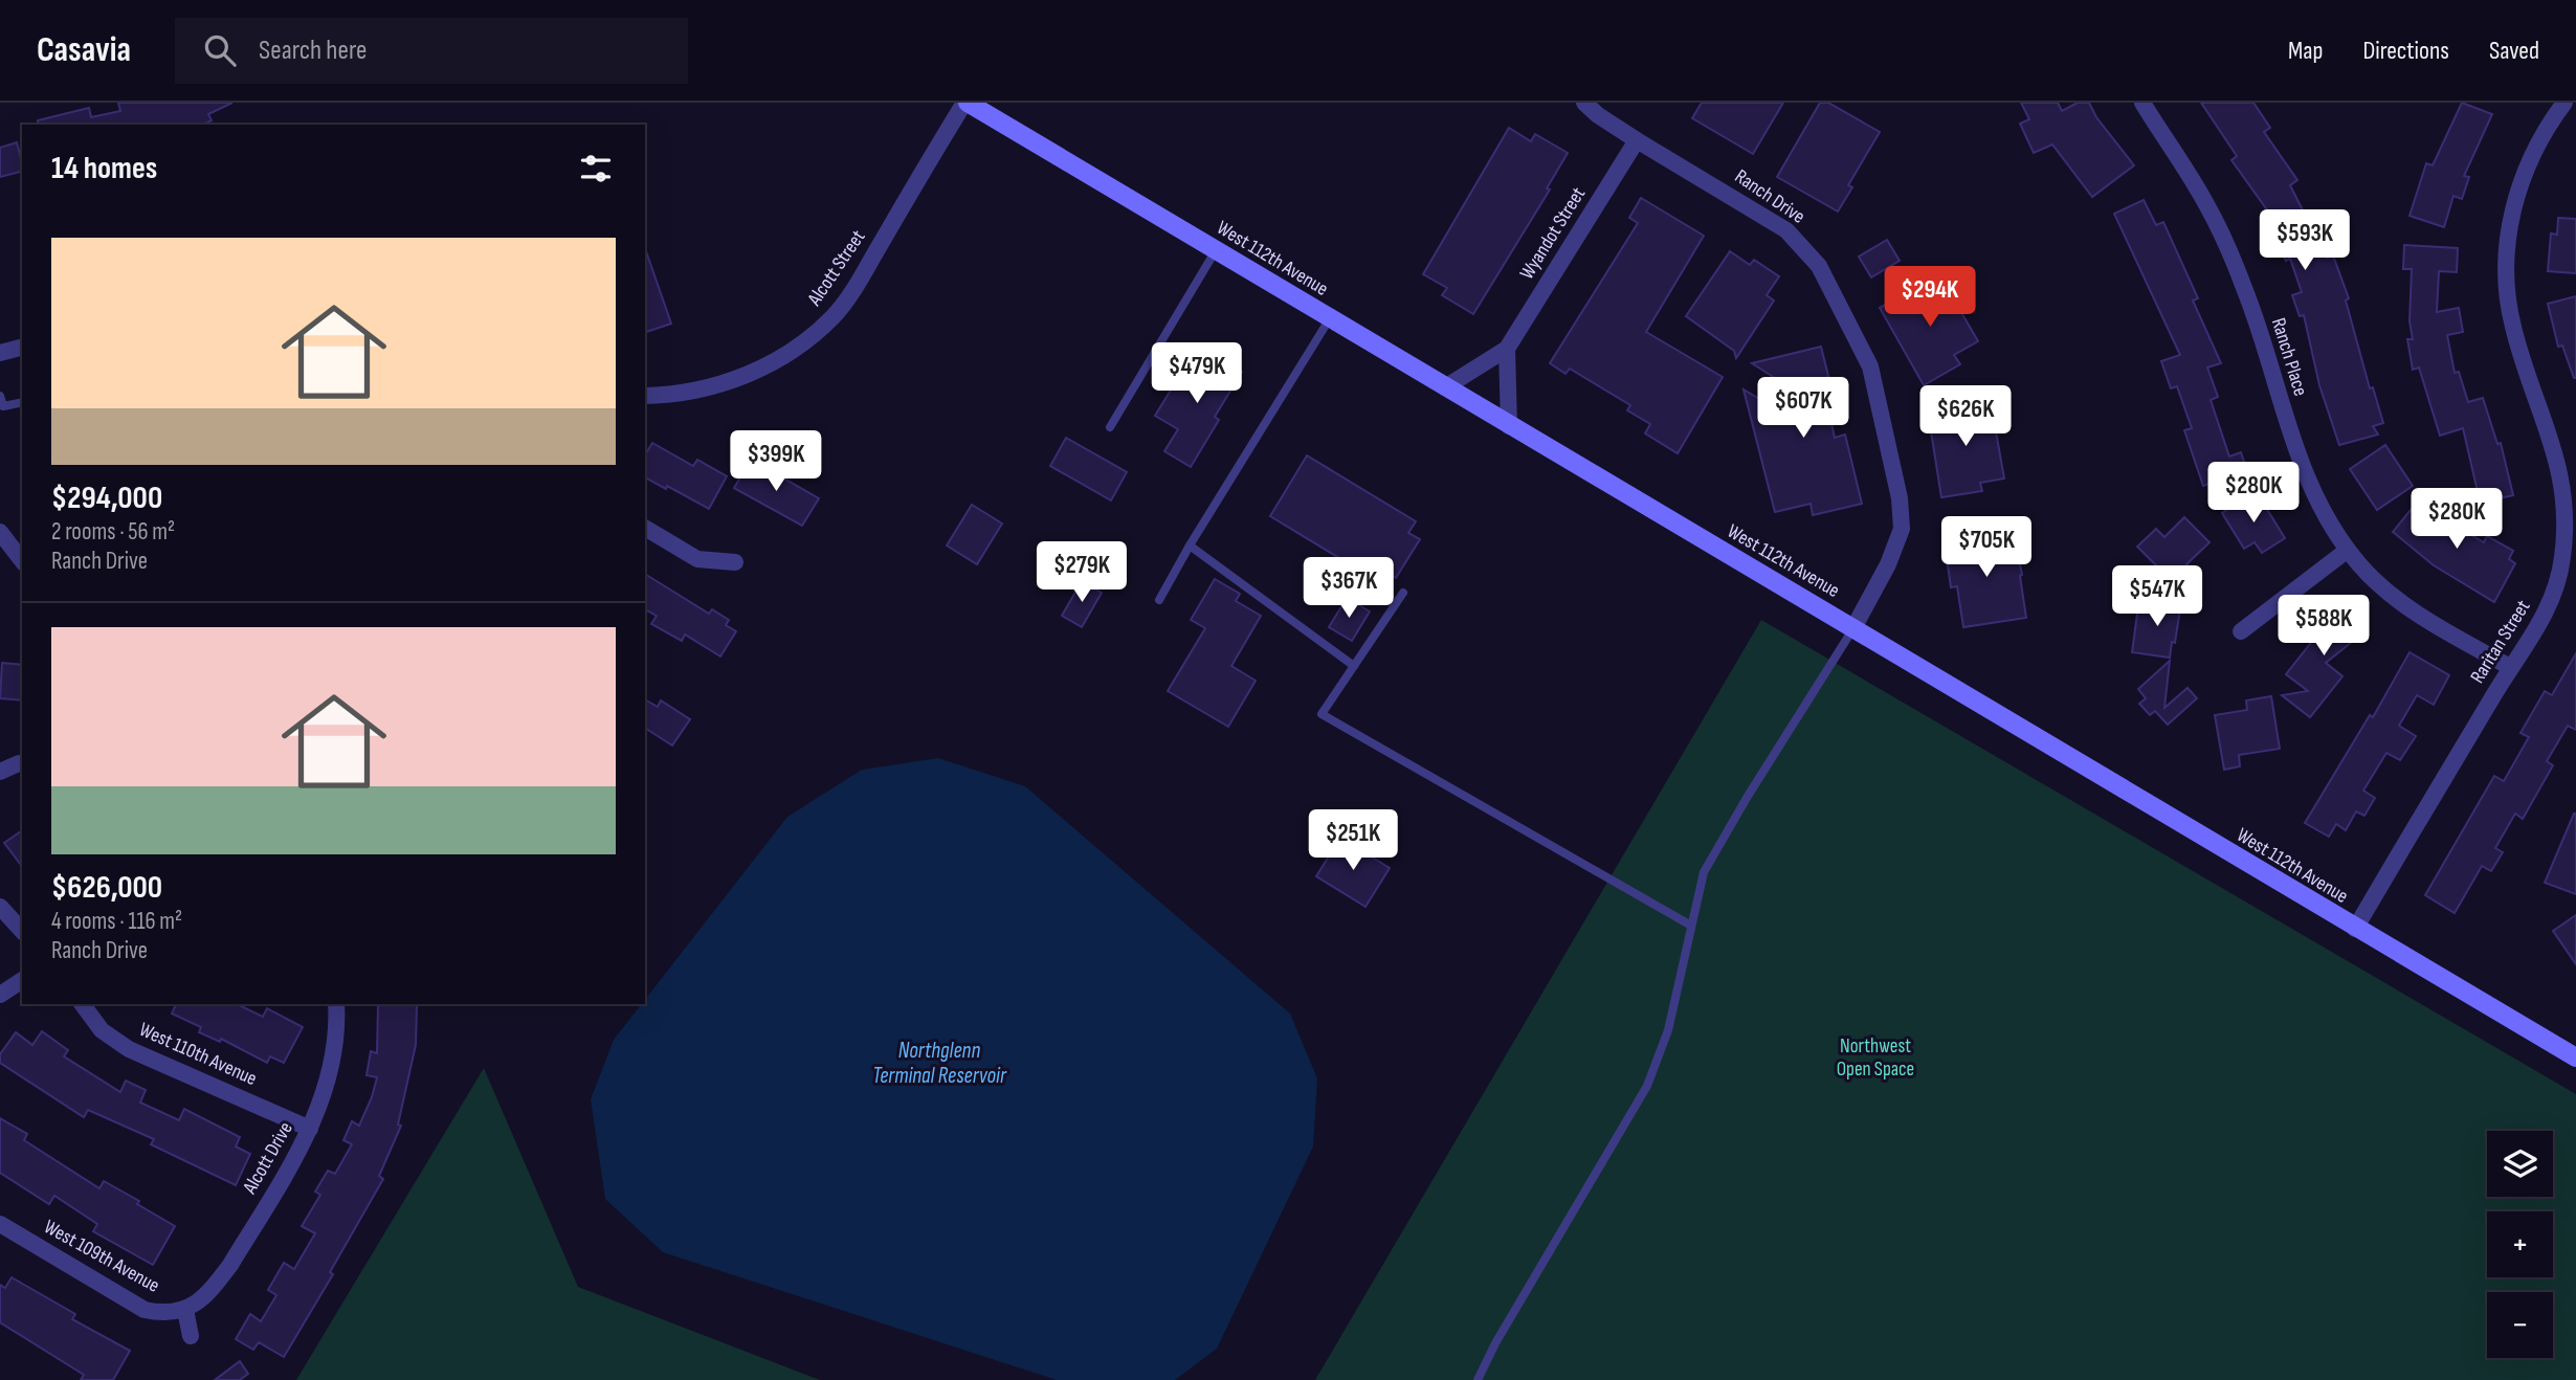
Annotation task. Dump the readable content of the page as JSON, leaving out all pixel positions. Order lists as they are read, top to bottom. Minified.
{"streets":{"main road":["West 112th Avenue"],"street":["Ranch Drive","Wyandot Street","Alcott Street","Ranch Place","Raritan Street","West 110th Avenue","Alcott Drive","West 109th Avenue"]},"crossings":[["Ranch Drive","Wyandot Street"],["Ranch Drive","West 112th Avenue"],["Wyandot Street","West 112th Avenue"],["West 112th Avenue","Alcott Street"],["West 112th Avenue","Raritan Street"],["Ranch Place","Raritan Street"],["West 110th Avenue","Alcott Drive"],["Alcott Drive","West 109th Avenue"]],"water":["Northglenn Terminal Reservoir"],"parks":["Northwest Open Space"],"page":{"header":"Casavia","search":"Search here","nav":["Map","Directions","Saved"],"heading":"14 homes","price":["$593K","$294K","$479K","$607K","$626K","$399K","$280K","$280K","$705K","$279K","$367K","$547K","$588K","$251K"],"list":[{"name":"$294,000","note":"2 rooms · 56 m² · Ranch Drive"},{"name":"$626,000","note":"4 rooms · 116 m² · Ranch Drive"}],"map_buttons":["+","−"]}}
